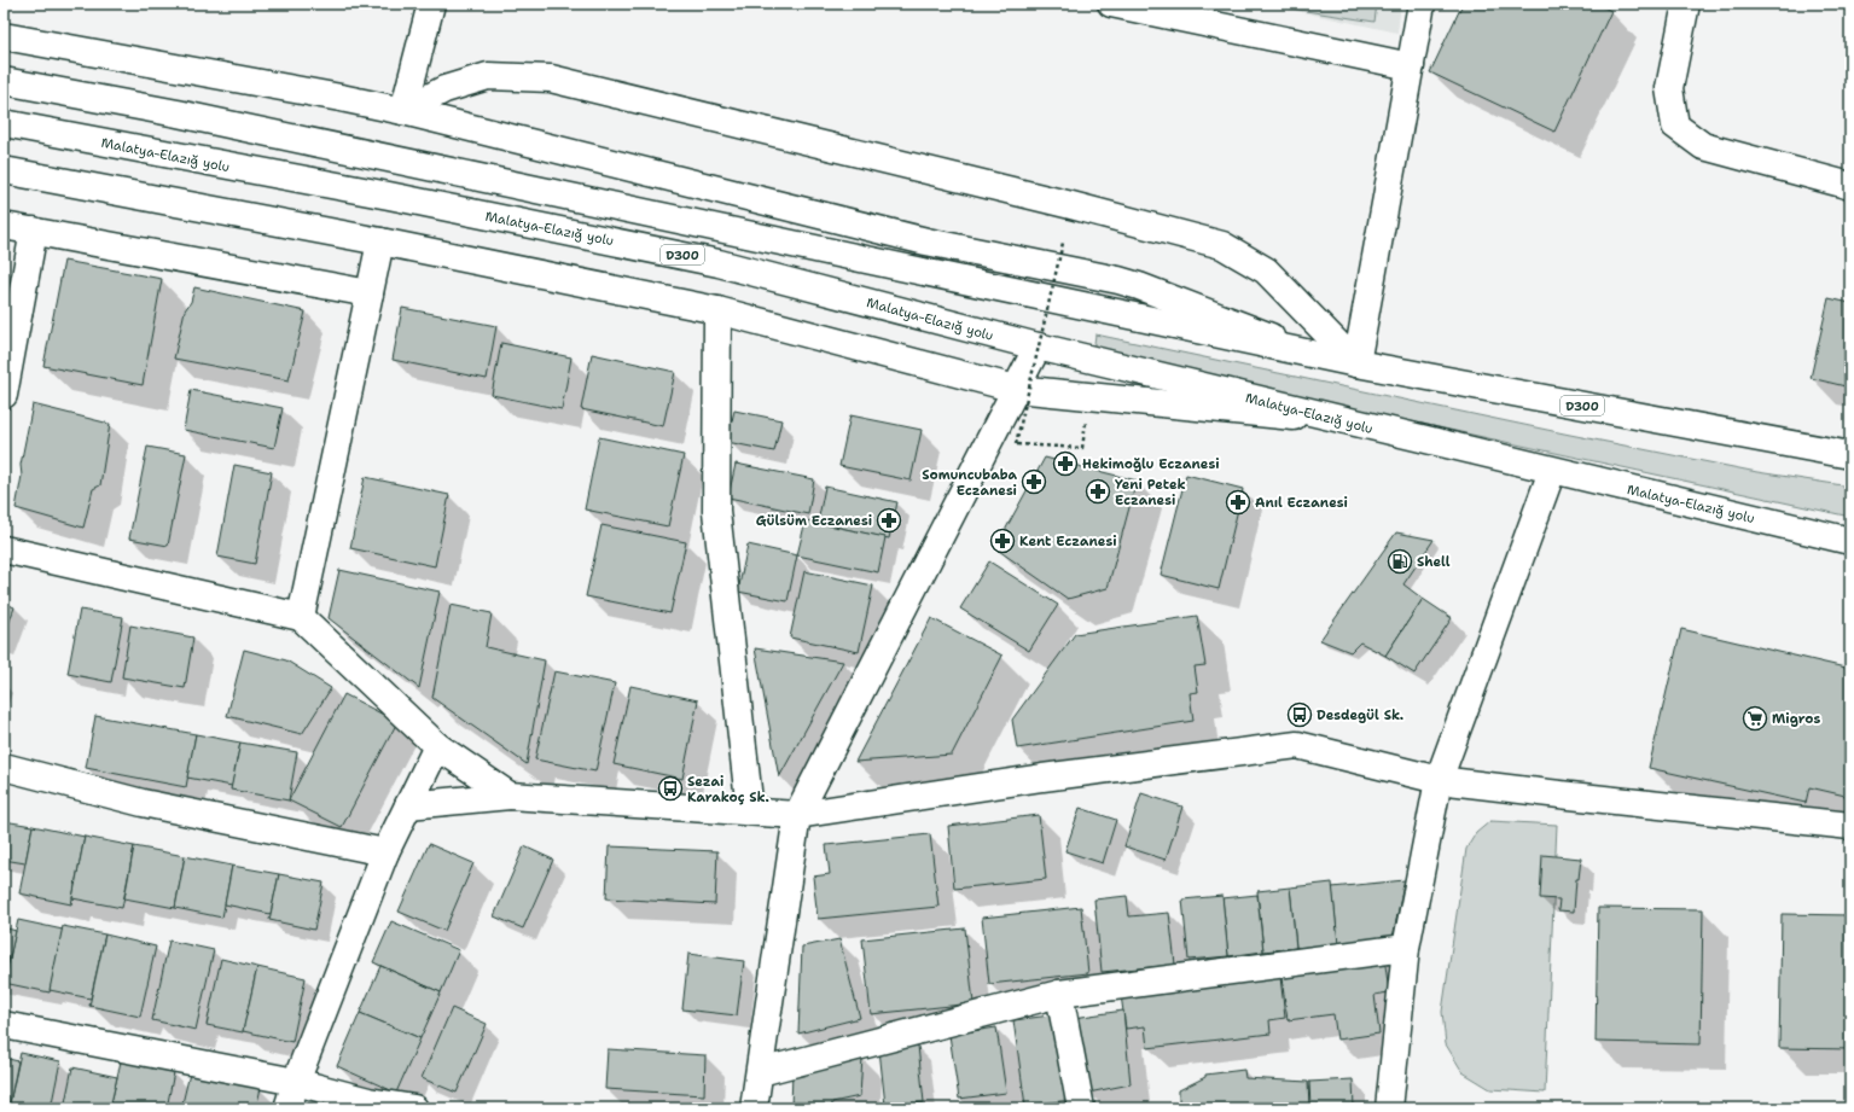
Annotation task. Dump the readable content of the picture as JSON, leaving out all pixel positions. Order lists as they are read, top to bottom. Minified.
{"streets":{"main road":["Malatya-Elazığ yolu","D300"]},"places":{"pharmacy":["Hekimoğlu Eczanesi","Somuncubaba Eczanesi","Yeni Petek Eczanesi","Anıl Eczanesi","Gülsüm Eczanesi","Kent Eczanesi"],"fuel station":["Shell"],"bus stop":["Desdegül Sk.","Sezai Karakoç Sk."],"supermarket":["Migros"]}}
